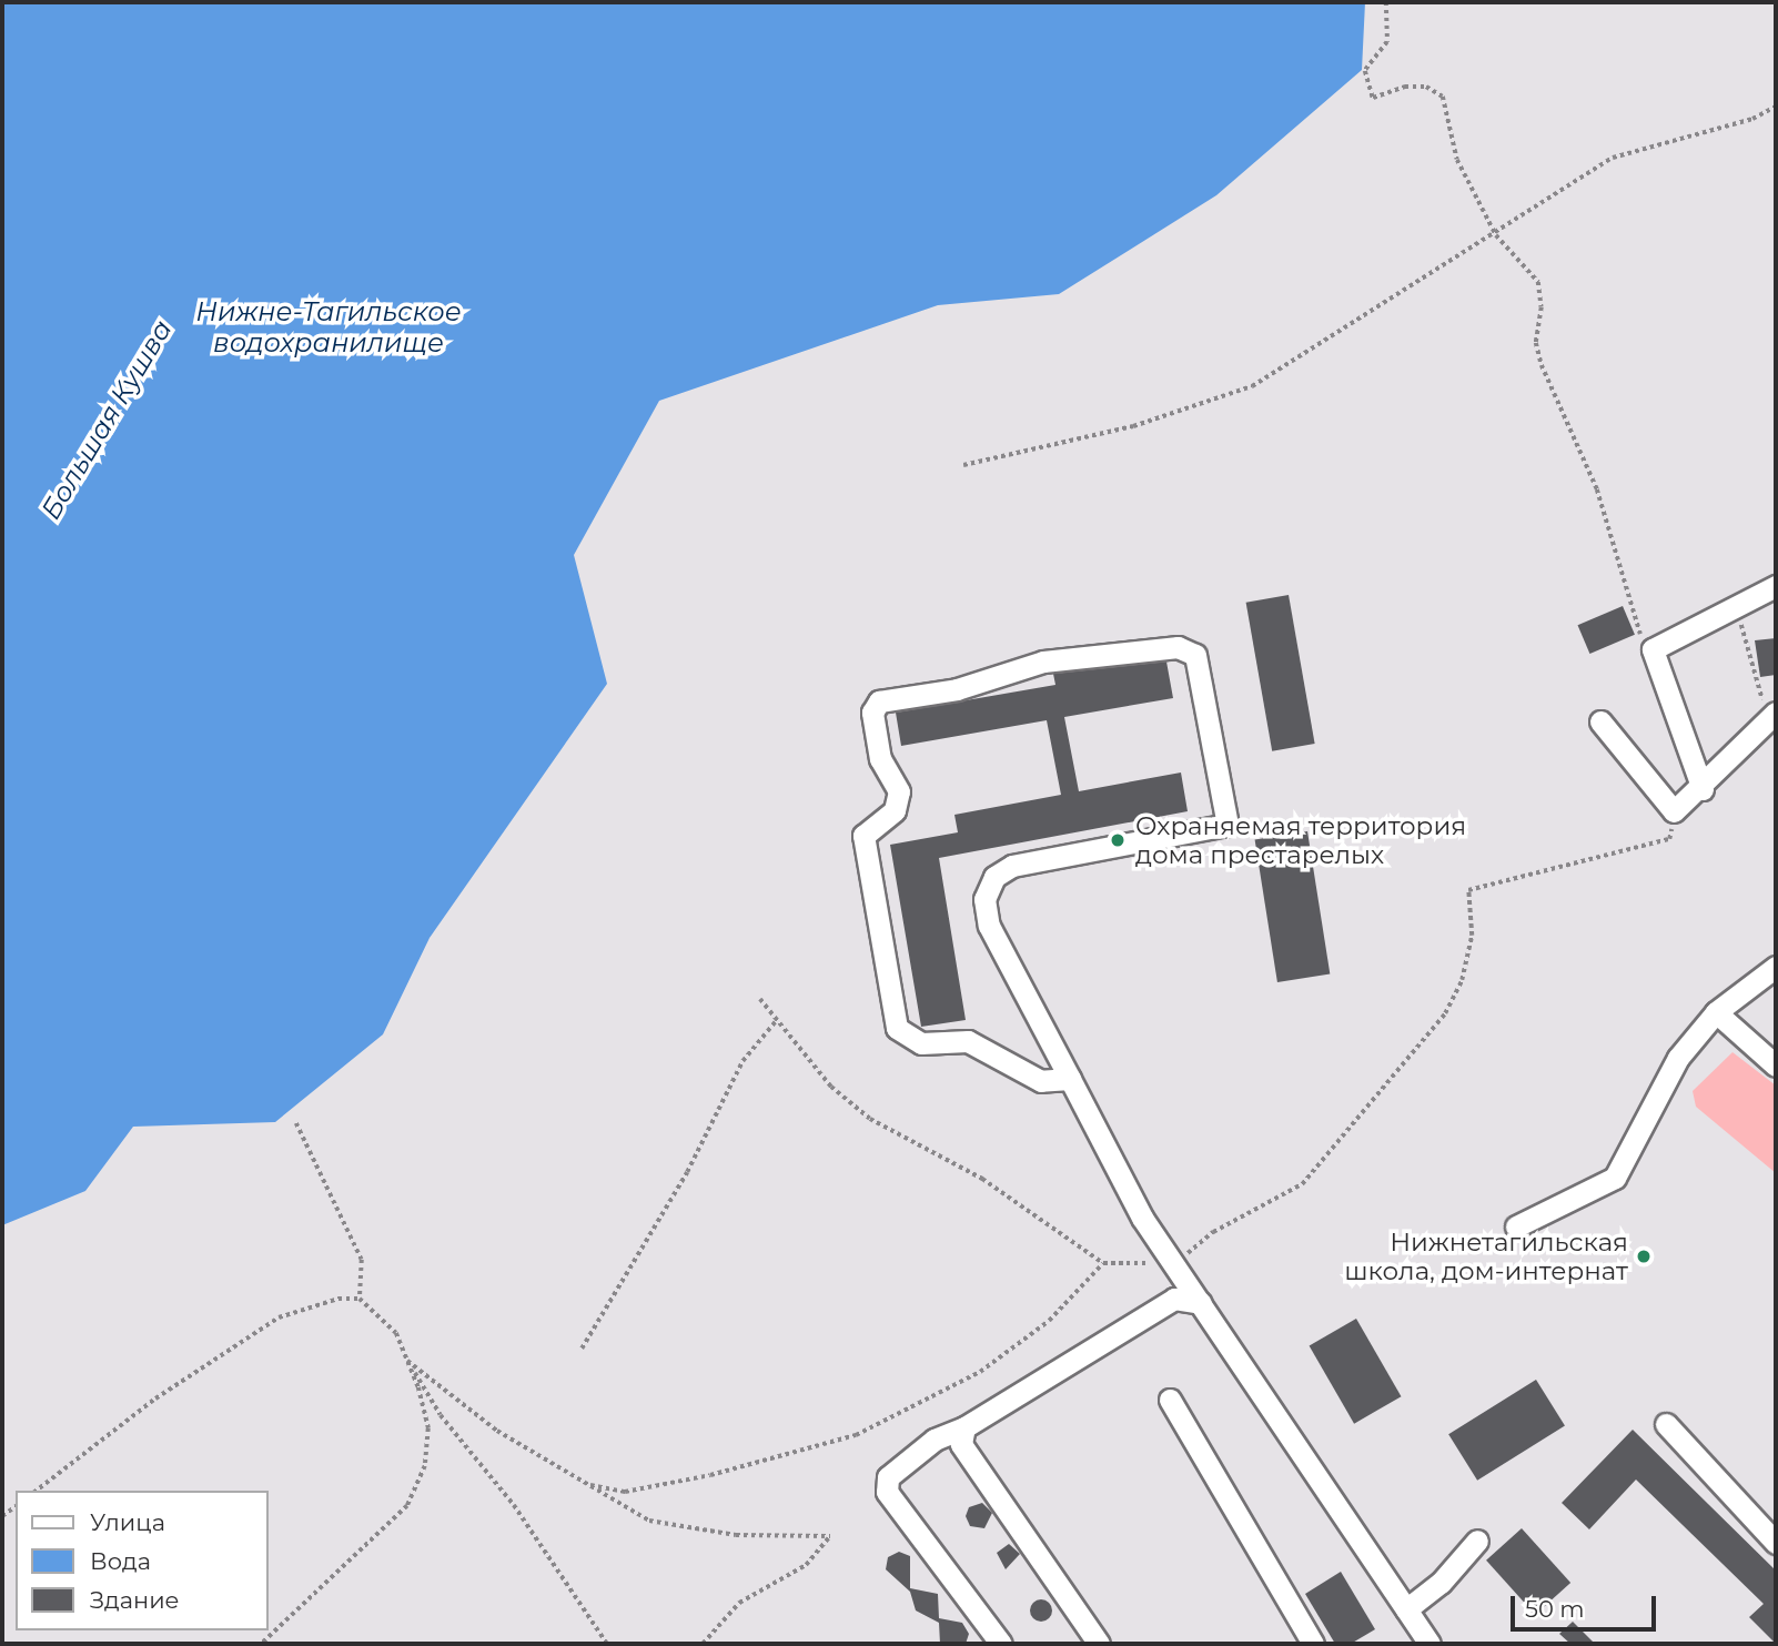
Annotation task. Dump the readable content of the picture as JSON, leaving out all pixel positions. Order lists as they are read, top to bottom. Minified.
{"water":["Нижне-Тагильское водохранилище","Большая Кушва"],"places":["Охраняемая территория дома престарелых","Нижнетагильская школа, дом-интернат"],"legend":["Улица","Вода","Здание"],"scale_bar":"50 m"}
